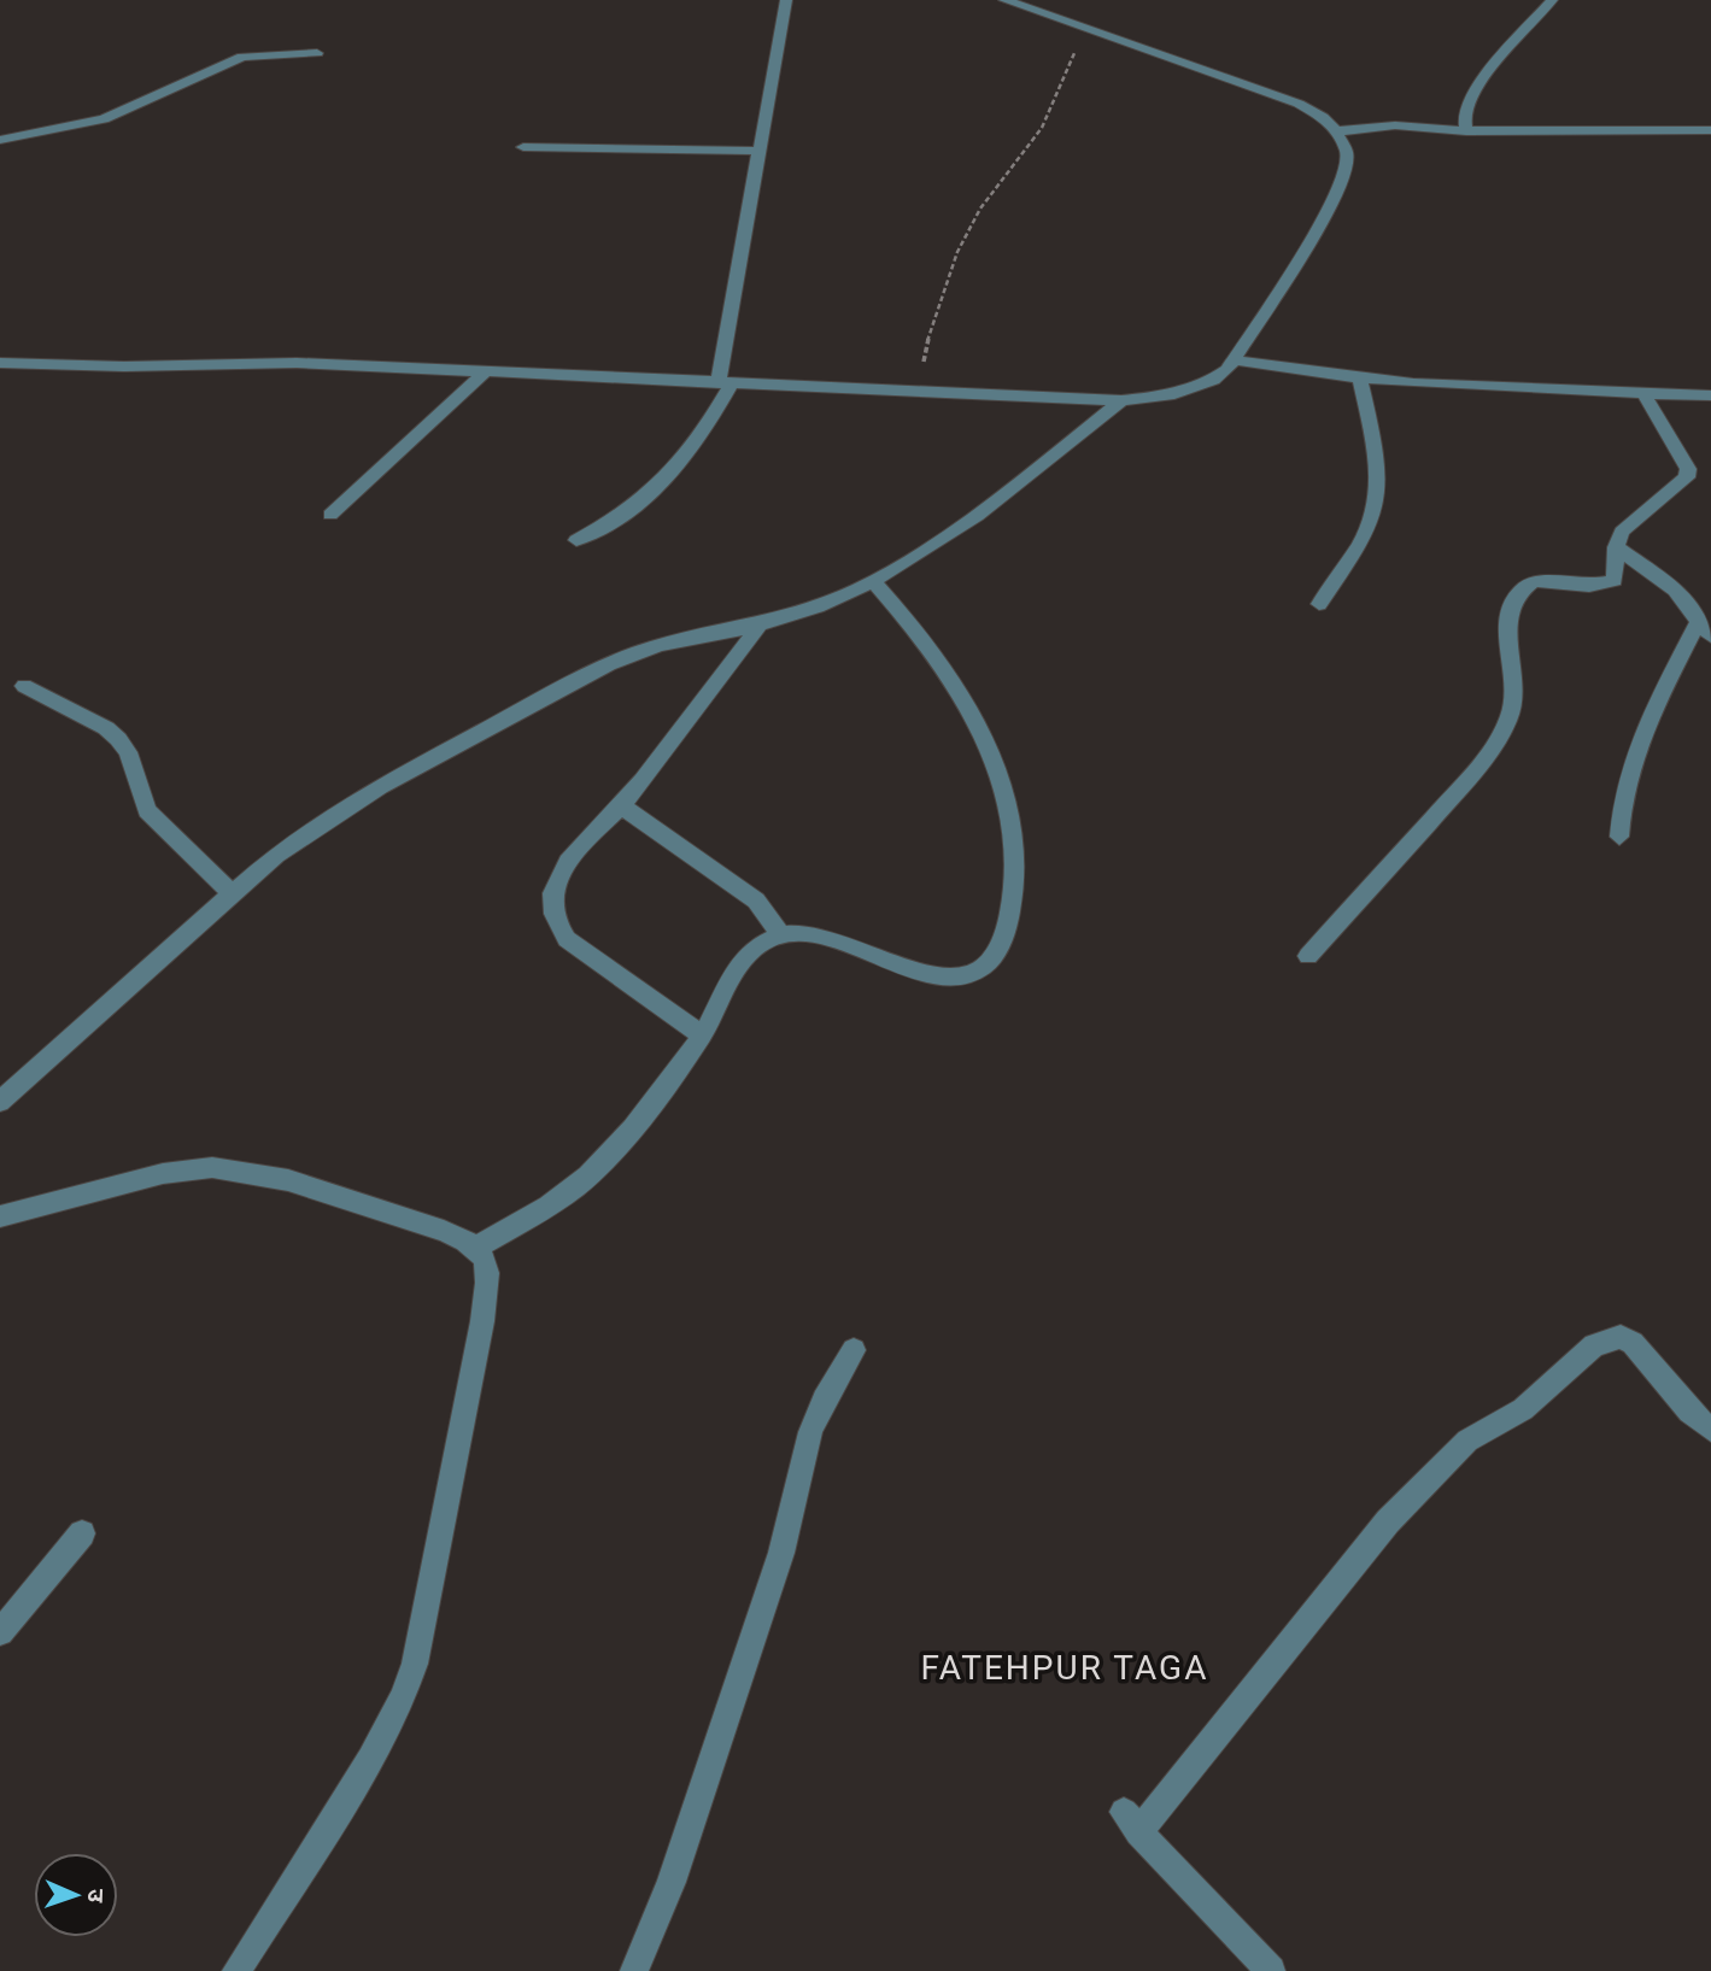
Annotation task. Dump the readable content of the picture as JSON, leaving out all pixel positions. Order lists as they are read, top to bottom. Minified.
{"districts":["FATEHPUR TAGA"],"north":"right"}
